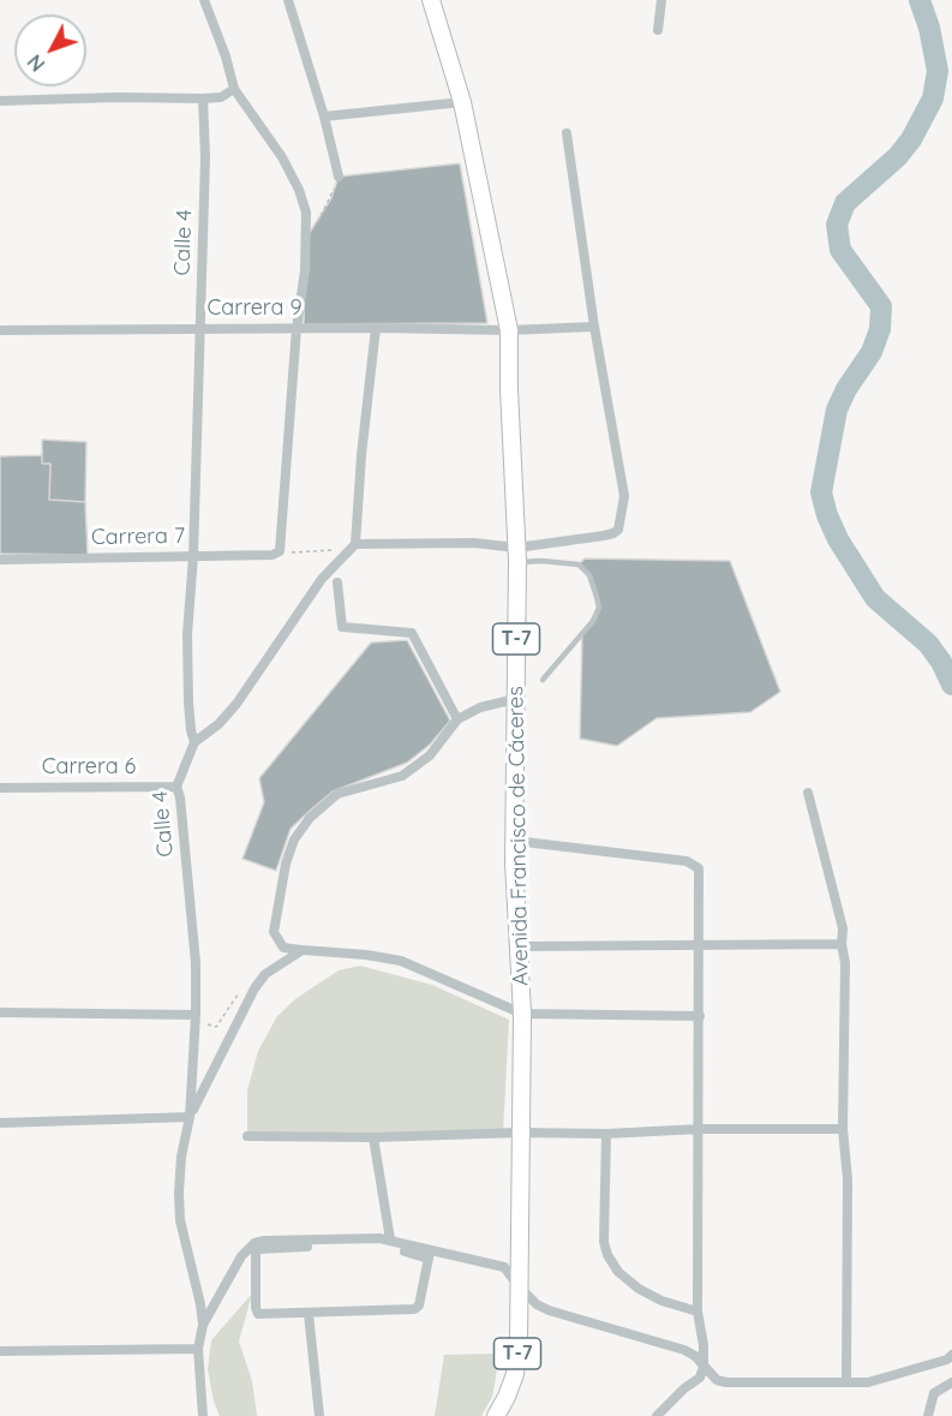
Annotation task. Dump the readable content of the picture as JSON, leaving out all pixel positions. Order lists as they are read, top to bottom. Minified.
{"streets":{"main road":["T-7","Avenida Francisco de Cáceres"],"street":["Calle 4","Carrera 9","Carrera 7","Carrera 6"]},"crossings":[["Calle 4","Carrera 9"],["Calle 4","Carrera 7"],["Calle 4","Carrera 6"],["Carrera 9","Avenida Francisco de Cáceres"]],"north":"bottom left"}
